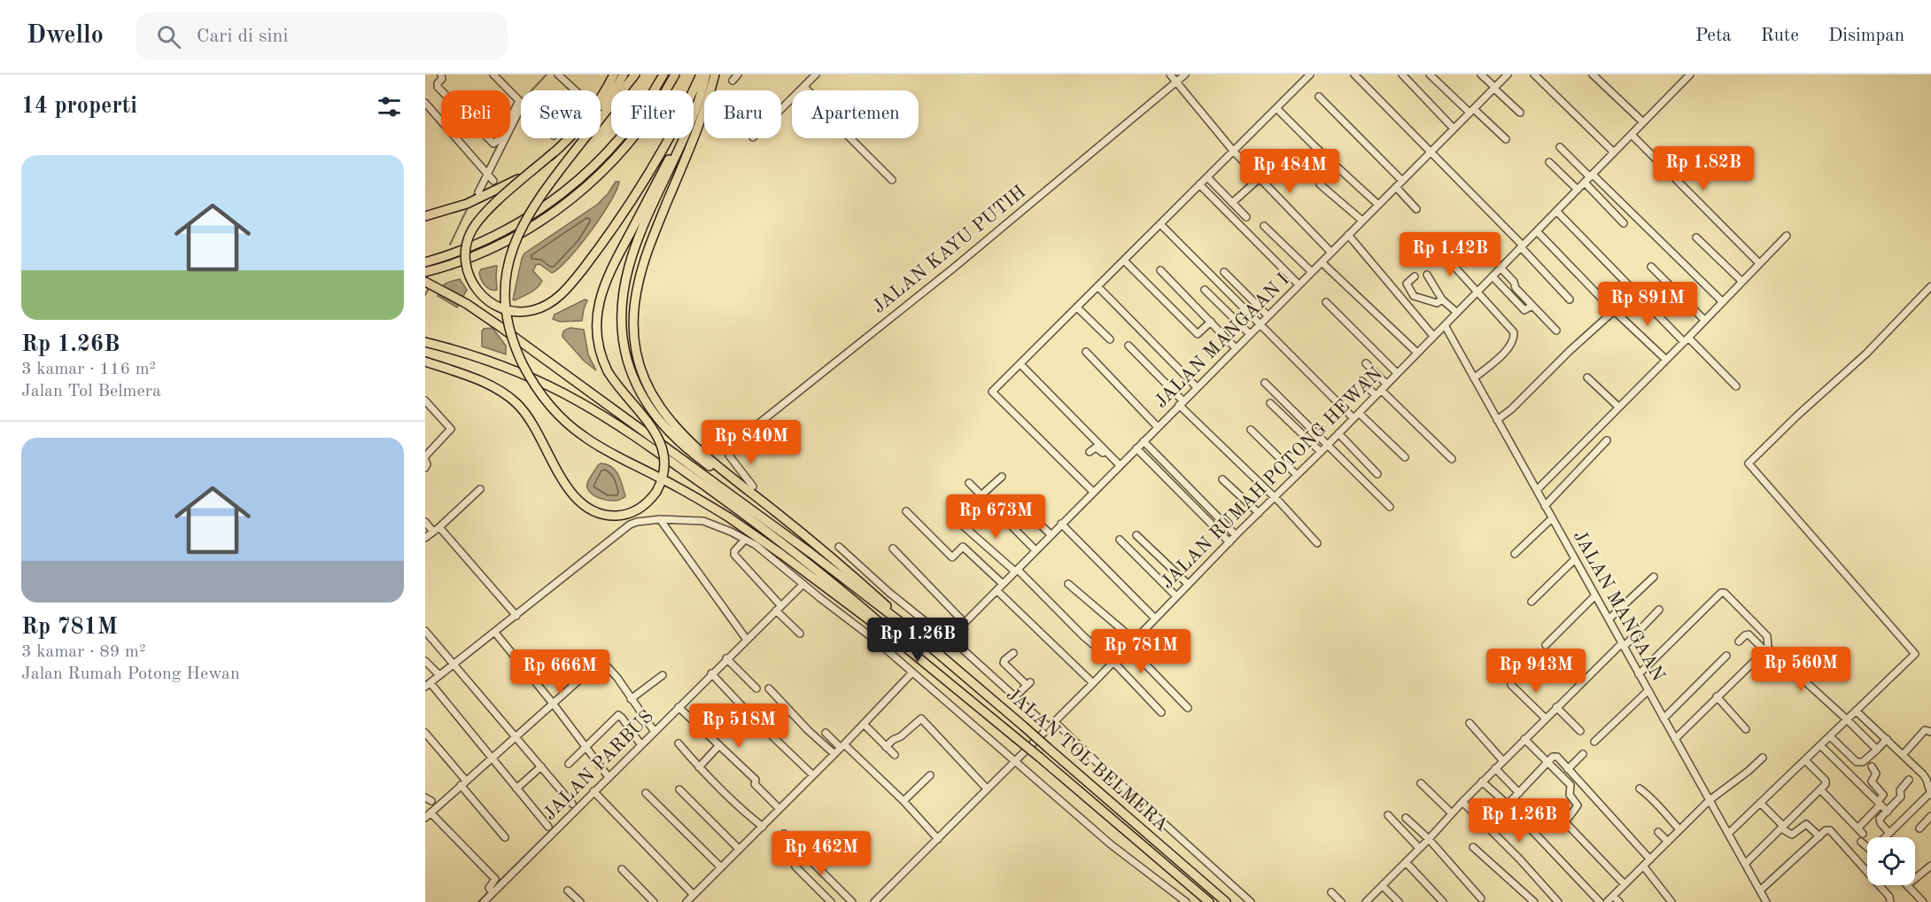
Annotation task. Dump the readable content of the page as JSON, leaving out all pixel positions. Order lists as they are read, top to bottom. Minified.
{"streets":{"highway":["JALAN TOL BELMERA"],"street":["JALAN KAYU PUTIH","JALAN MANGAAN I","JALAN RUMAH POTONG HEWAN","JALAN MANGAAN","JALAN PARBUS"]},"crossings":[["JALAN RUMAH POTONG HEWAN","JALAN MANGAAN"]],"page":{"header":"Dwello","search":"Cari di sini","nav":["Peta","Rute","Disimpan"],"heading":"14 properti","chip":["Beli","Sewa","Filter","Baru","Apartemen"],"list":[{"name":"Rp 1.26B","note":"3 kamar · 116 m² · Jalan Tol Belmera"},{"name":"Rp 781M","note":"3 kamar · 89 m² · Jalan Rumah Potong Hewan"}],"price":["Rp 1.82B","Rp 484M","Rp 1.42B","Rp 891M","Rp 840M","Rp 673M","Rp 1.26B","Rp 781M","Rp 560M","Rp 943M","Rp 666M","Rp 518M","Rp 1.26B","Rp 462M"]}}
